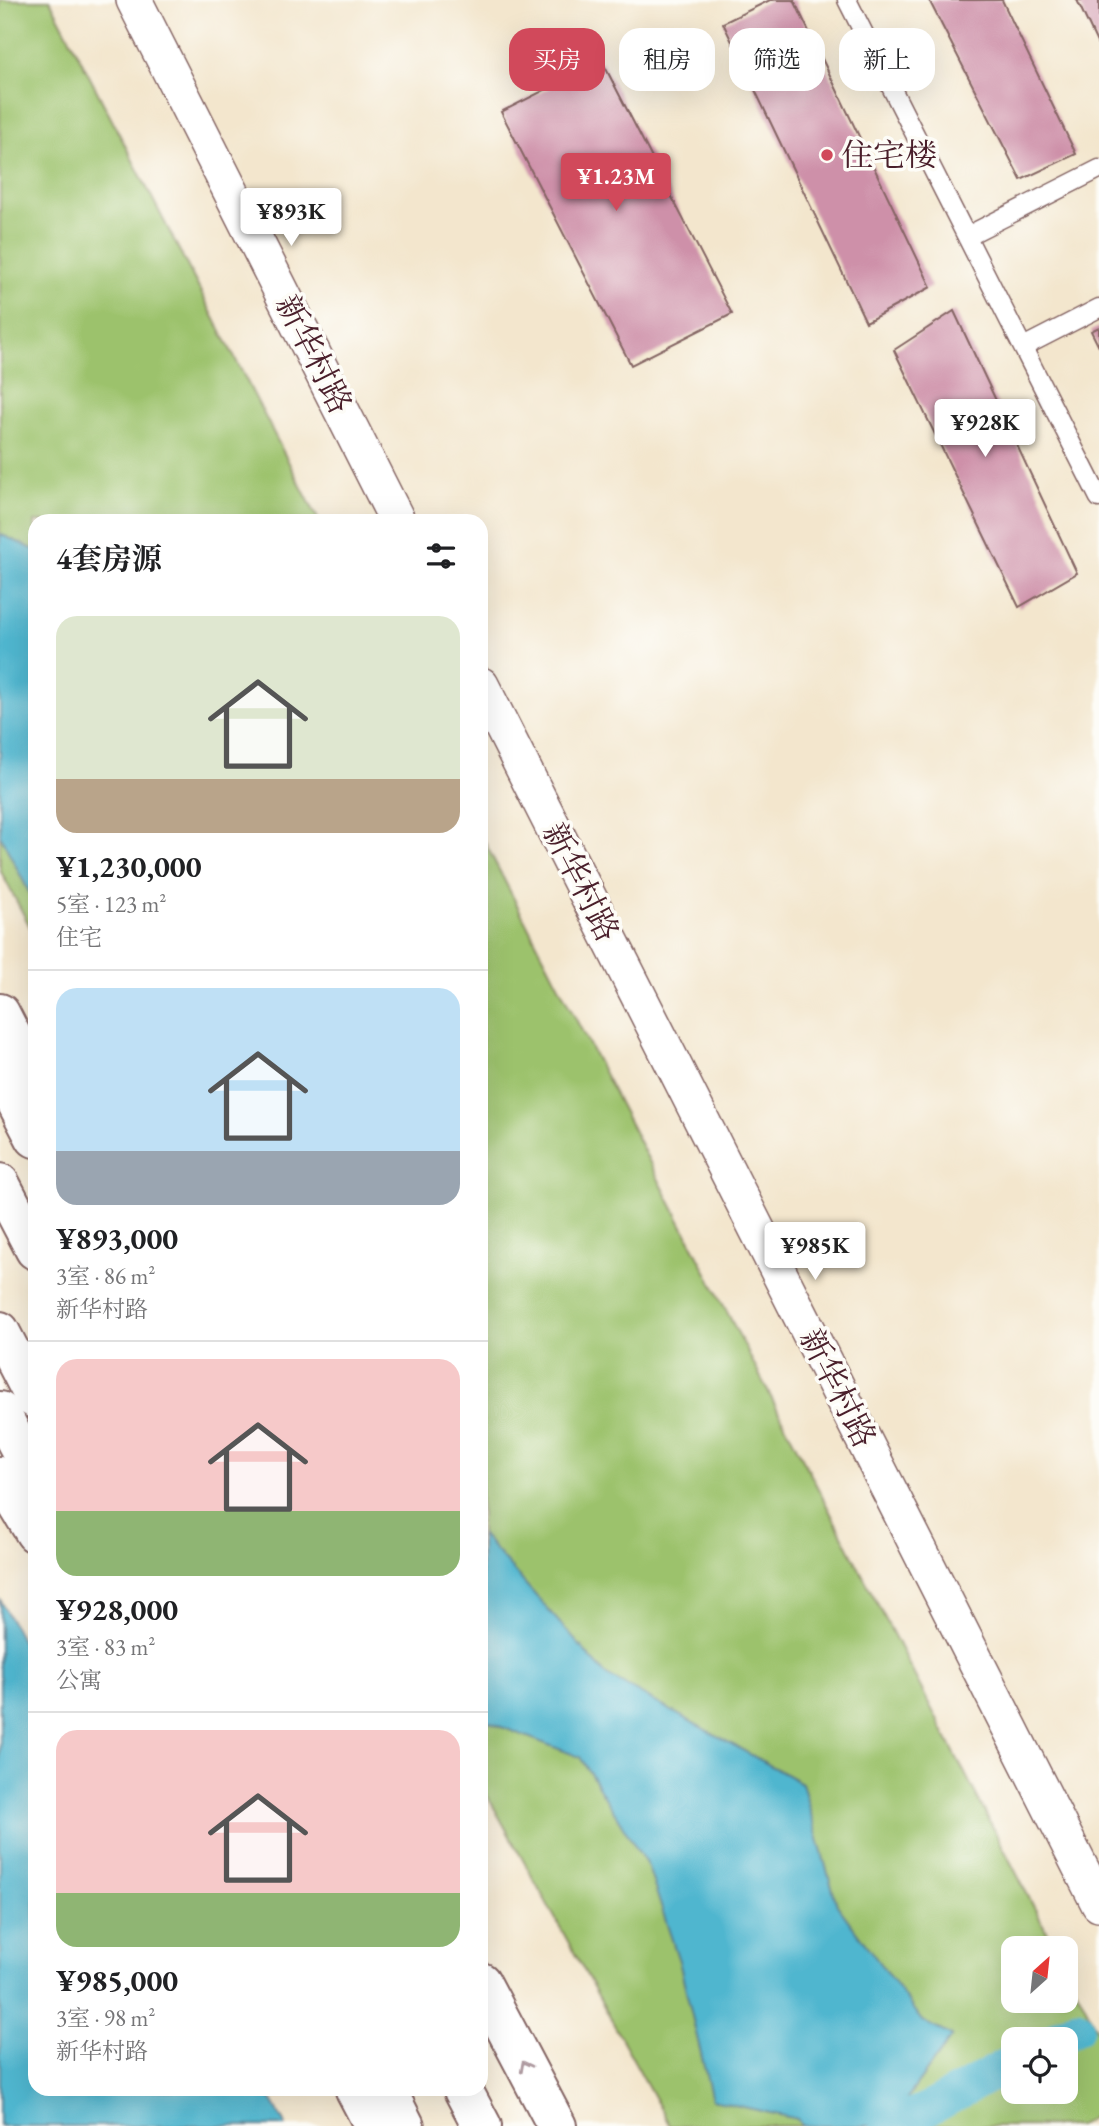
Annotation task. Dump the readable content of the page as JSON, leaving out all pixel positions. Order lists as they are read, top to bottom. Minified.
{"streets":{"street":["新华村路"]},"places":["住宅楼"],"north":"top right","page":{"chip":["买房","租房","筛选","新上"],"price":["¥1.23M","¥893K","¥928K","¥985K"],"heading":"4套房源","list":[{"name":"¥1,230,000","note":"5室 · 123 m² · 住宅"},{"name":"¥893,000","note":"3室 · 86 m² · 新华村路"},{"name":"¥928,000","note":"3室 · 83 m² · 公寓"},{"name":"¥985,000","note":"3室 · 98 m² · 新华村路"}]}}
